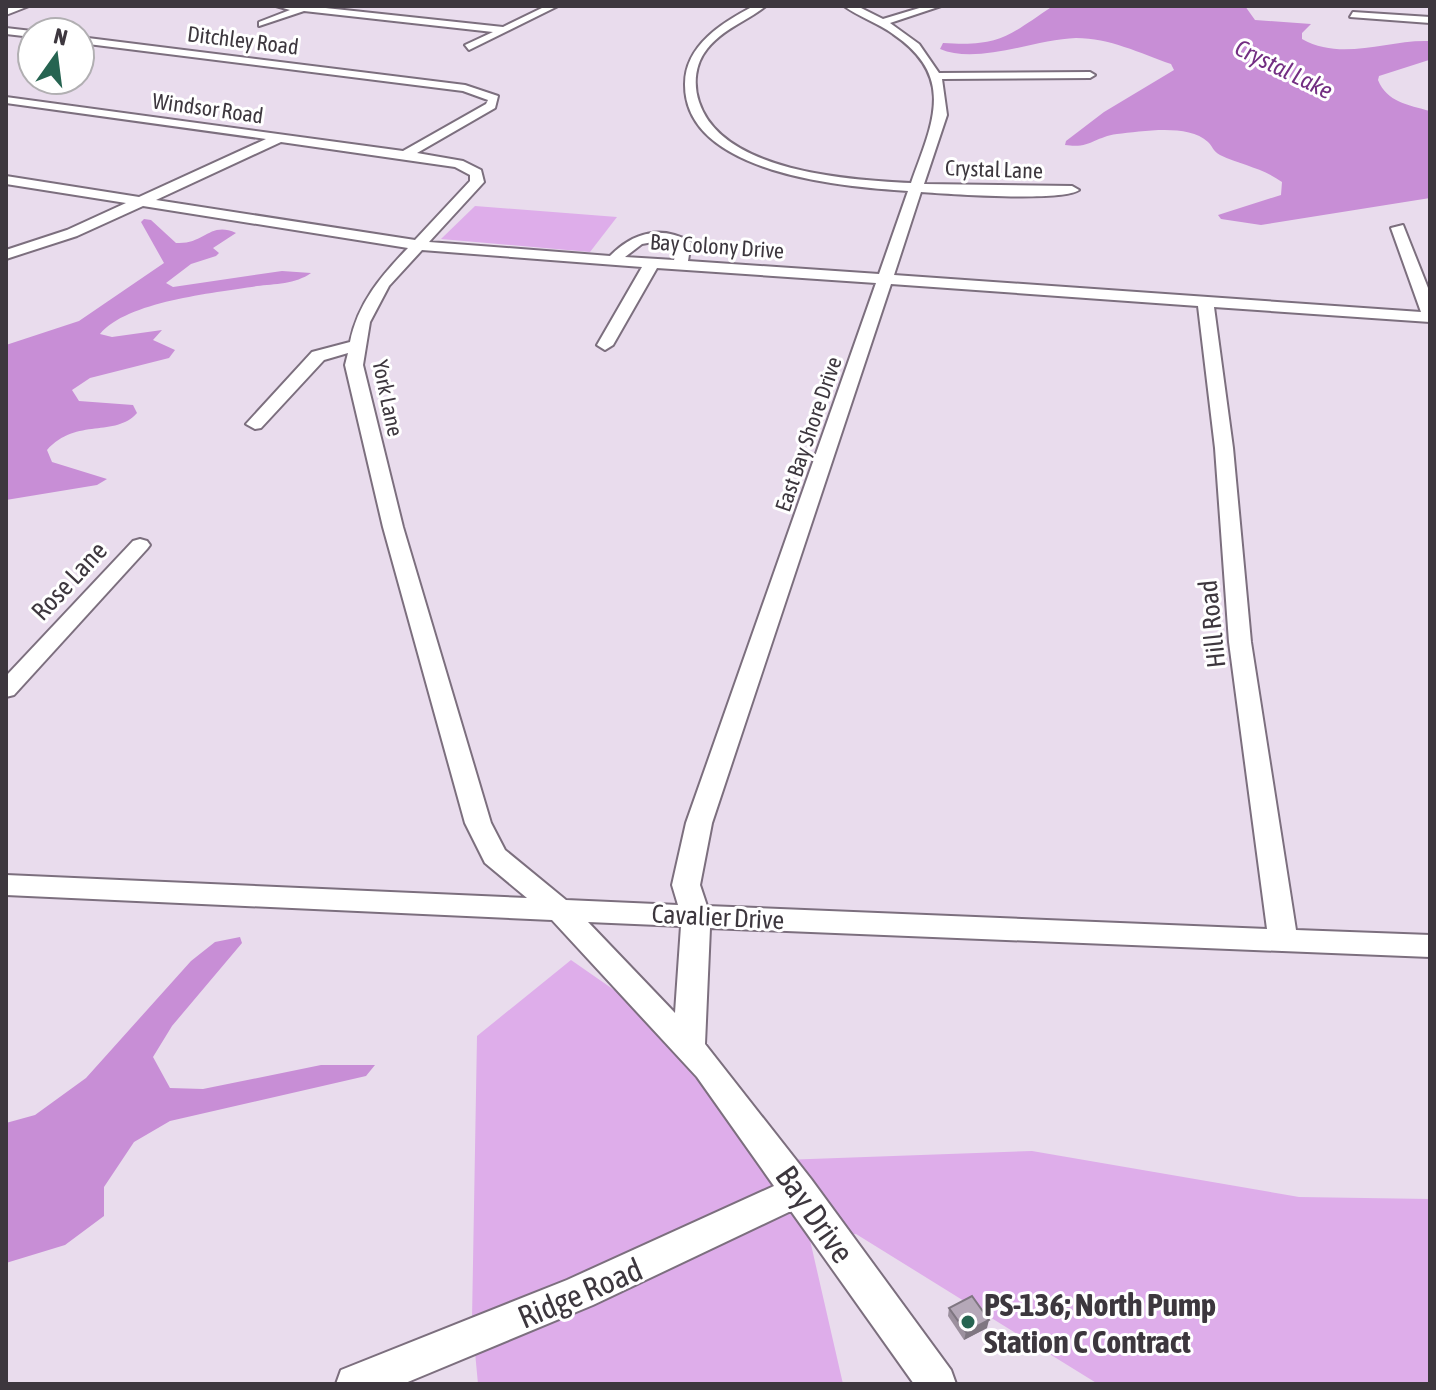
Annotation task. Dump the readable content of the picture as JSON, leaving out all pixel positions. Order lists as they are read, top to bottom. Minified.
{"streets":{"street":["Ditchley Road","Windsor Road","Crystal Lane","Bay Colony Drive","York Lane","East Bay Shore Drive","Rose Lane","Hill Road","Cavalier Drive","Bay Drive","Ridge Road"]},"crossings":[["Ditchley Road","Windsor Road"],["Ditchley Road","York Lane"],["Windsor Road","York Lane"],["Crystal Lane","East Bay Shore Drive"],["Bay Colony Drive","York Lane"],["Bay Colony Drive","East Bay Shore Drive"],["Bay Colony Drive","Hill Road"],["York Lane","Cavalier Drive"],["York Lane","Bay Drive"],["East Bay Shore Drive","Cavalier Drive"],["Hill Road","Cavalier Drive"],["Cavalier Drive","Bay Drive"],["Bay Drive","Ridge Road"]],"water":["Crystal Lake"],"places":["PS-136; North Pump Station C Contract"],"north":"top"}
